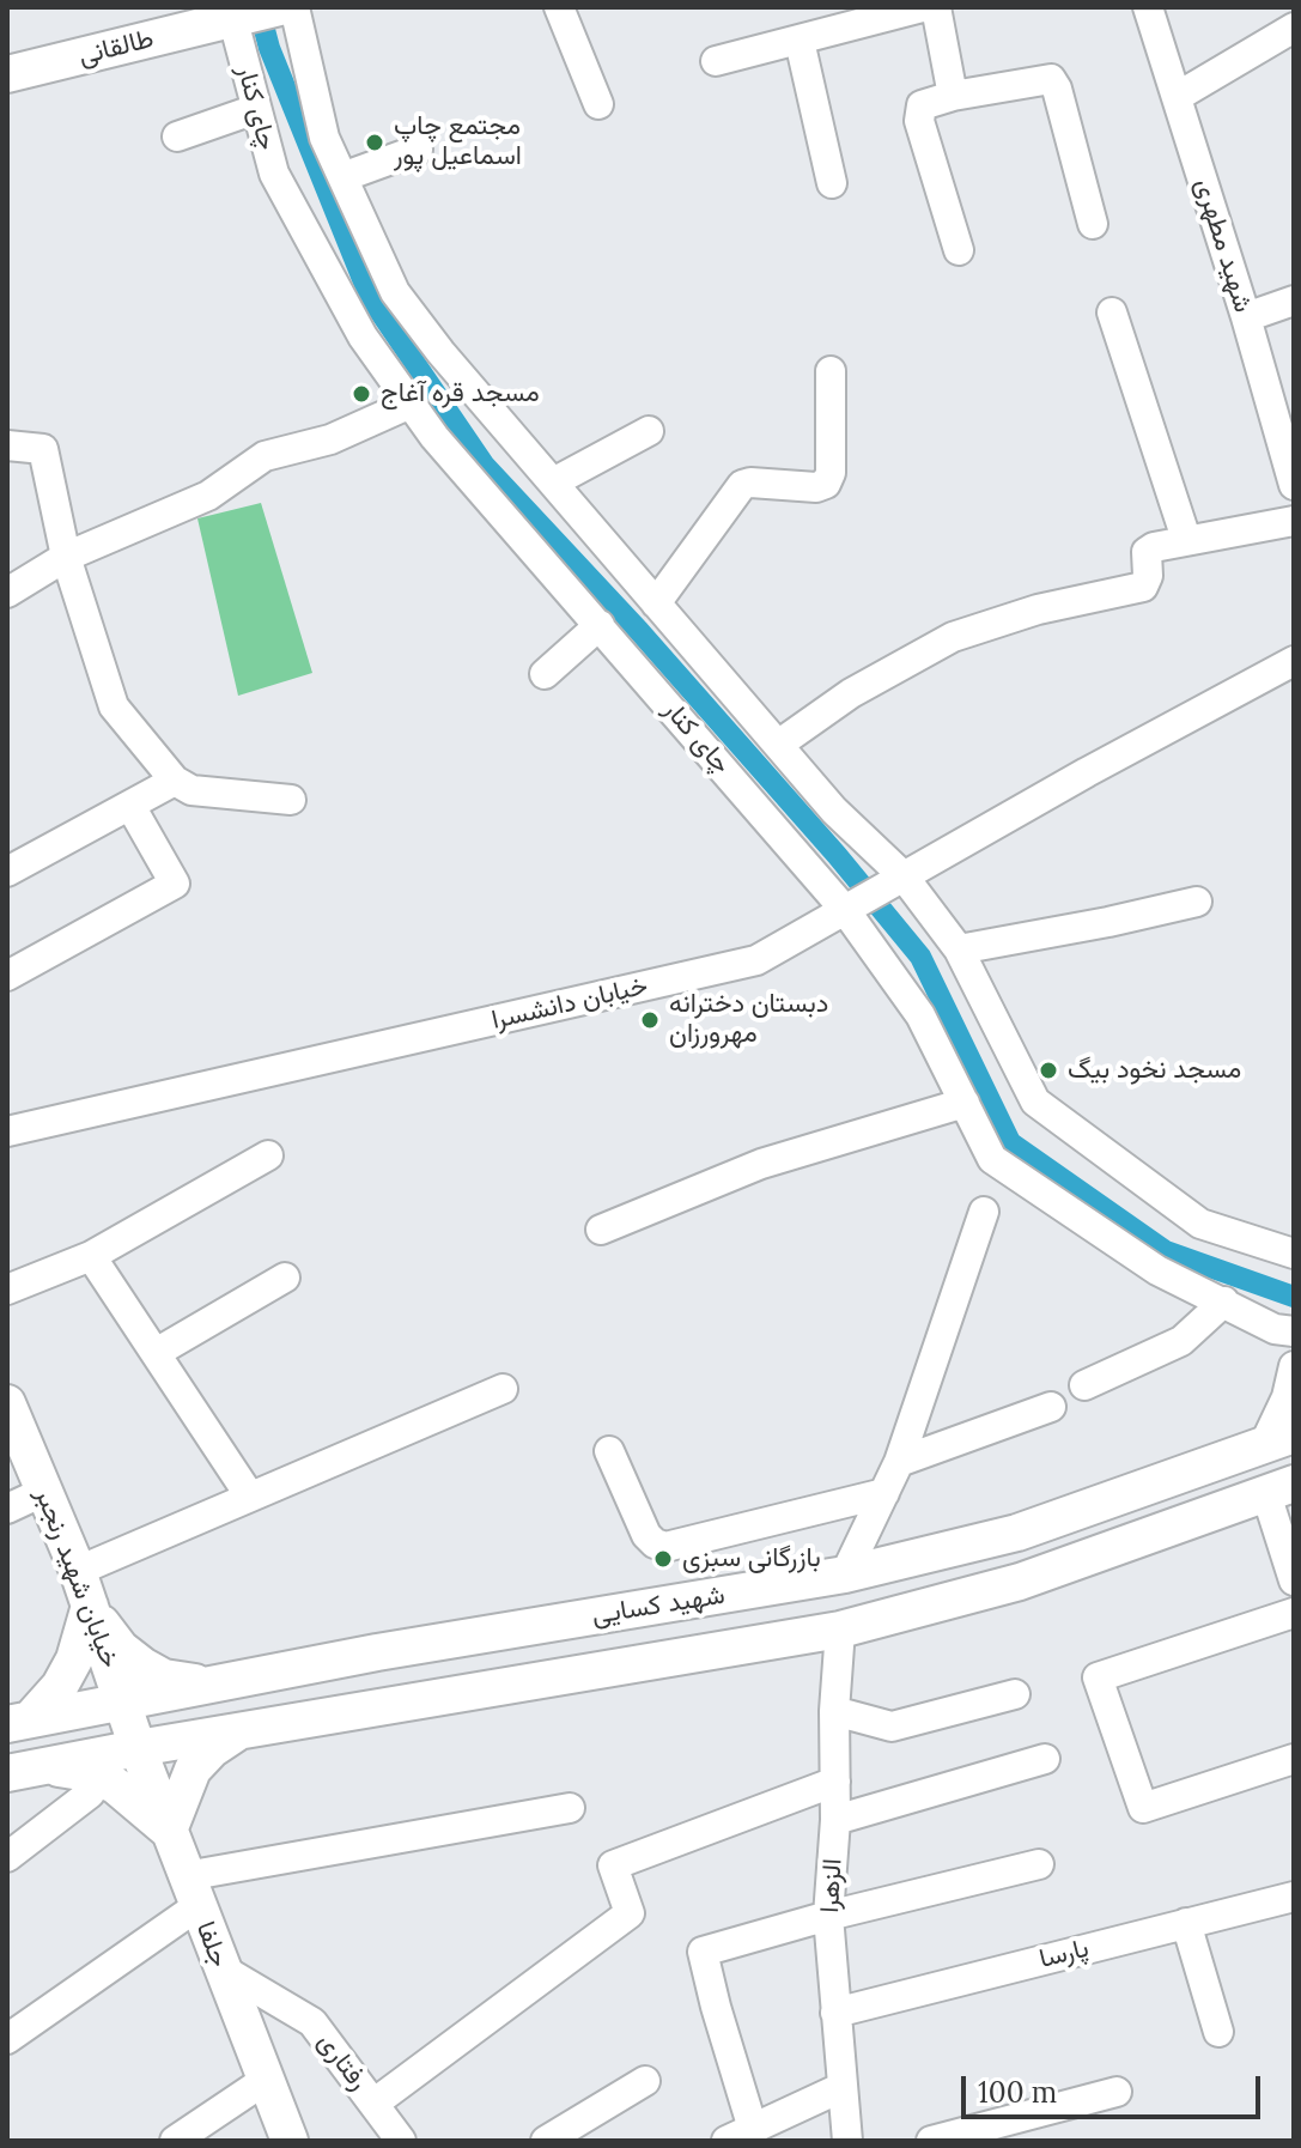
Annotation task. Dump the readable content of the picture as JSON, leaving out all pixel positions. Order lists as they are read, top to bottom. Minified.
{"streets":{"main road":["طالقانی","خیابان شهید رنجبر","شهید کسایی","جلفا"],"street":["چای کنار","شهید مطهری","خیابان دانشسرا","الزهرا","پارسا","رفتاری"]},"crossings":[["طالقانی","چای کنار"],["چای کنار","خیابان دانشسرا"],["خیابان شهید رنجبر","شهید کسایی"],["خیابان شهید رنجبر","جلفا"],["شهید کسایی","الزهرا"],["شهید کسایی","جلفا"],["الزهرا","پارسا"],["جلفا","رفتاری"]],"places":["مجتمع چاپ اسماعیل پور","مسجد قره آغاج","دبستان دخترانه مهرورزان","مسجد نخود‌ بیگ","بازرگانی سبزی"],"scale_bar":"100 m"}
